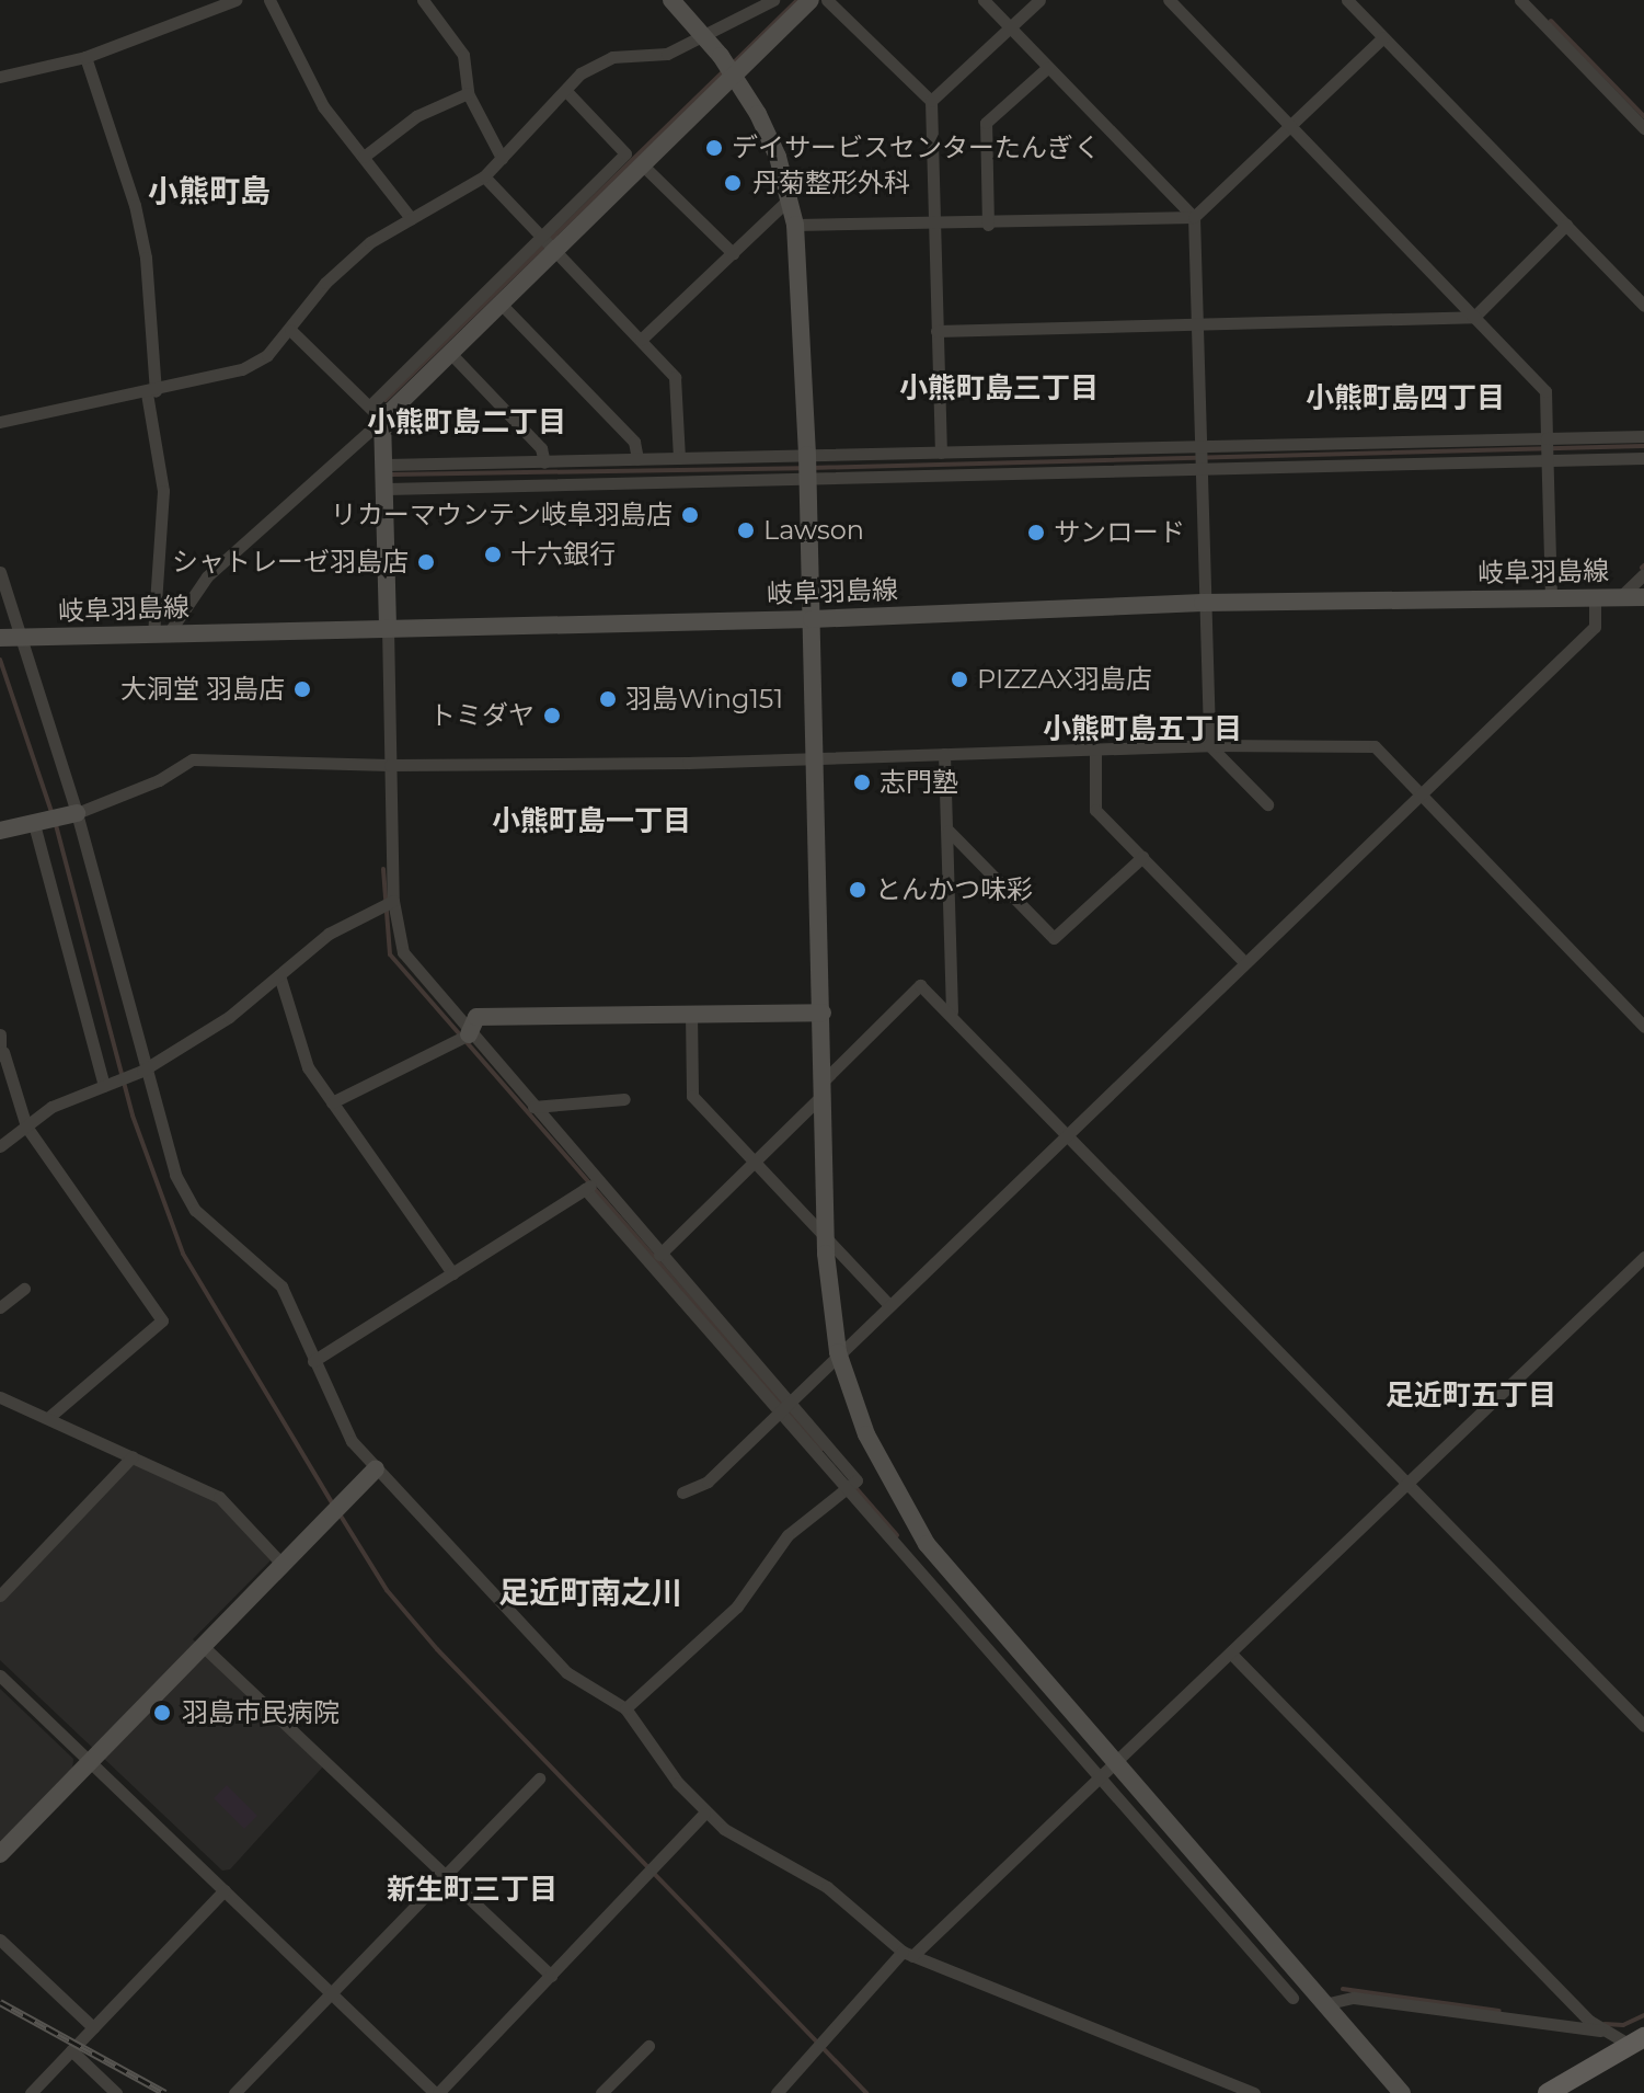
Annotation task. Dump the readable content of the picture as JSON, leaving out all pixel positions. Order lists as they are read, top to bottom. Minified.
{"streets":{"street":["岐阜羽島線"]},"districts":["小熊町島","小熊町島三丁目","小熊町島四丁目","小熊町島二丁目","小熊町島五丁目","小熊町島一丁目","足近町五丁目","足近町南之川","新生町三丁目"],"places":["デイサービスセンターたんぎく","丹菊整形外科","リカーマウンテン岐阜羽島店","Lawson","サンロード","十六銀行","シャトレーゼ羽島店","PIZZAX羽島店","大洞堂 羽島店","羽島Wing151","トミダヤ","志門塾","とんかつ味彩","羽島市民病院"]}
